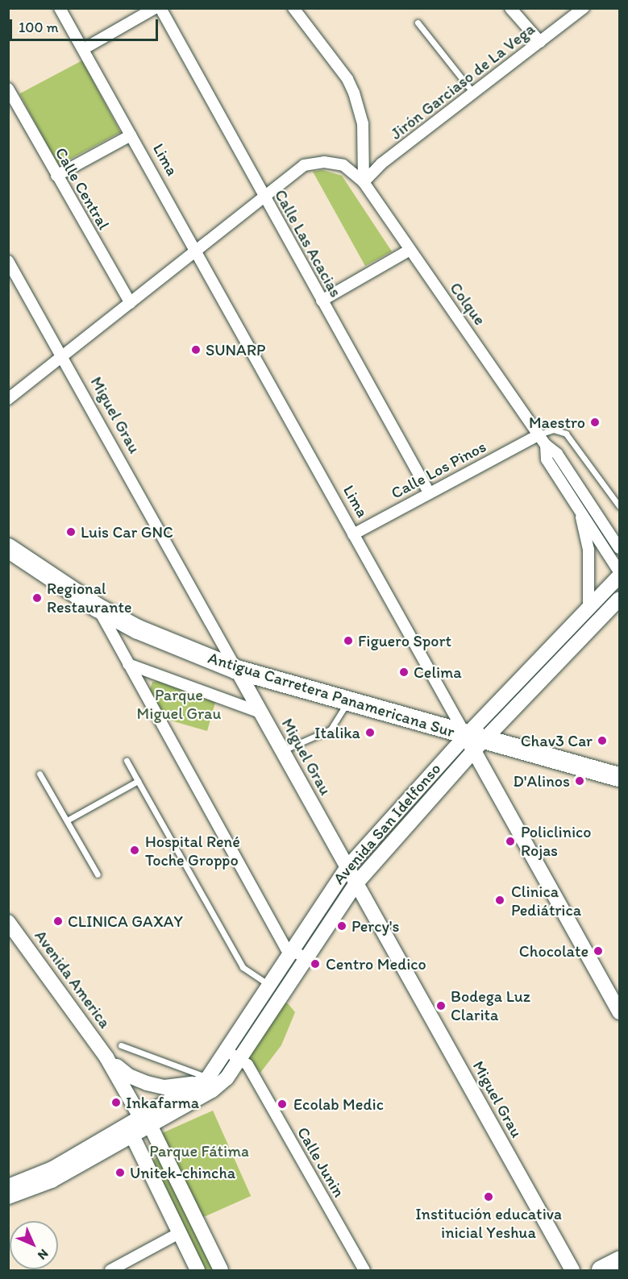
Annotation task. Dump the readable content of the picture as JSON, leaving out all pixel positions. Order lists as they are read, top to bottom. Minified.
{"streets":{"highway":["Antigua Carretera Panamericana Sur"],"street":["Jirón Garciaso de La Vega","Lima","Calle Central","Calle Las Acacias","Colque","Miguel Grau","Calle Los Pinos","Avenida San Idelfonso","Avenida America","Calle Junin"]},"crossings":[["Jirón Garciaso de La Vega","Colque"],["Lima","Colque"],["Lima","Calle Los Pinos"],["Lima","Antigua Carretera Panamericana Sur"],["Lima","Avenida San Idelfonso"],["Calle Central","Colque"],["Calle Las Acacias","Colque"],["Calle Las Acacias","Calle Los Pinos"],["Colque","Miguel Grau"],["Colque","Calle Los Pinos"],["Colque","Avenida San Idelfonso"],["Miguel Grau","Antigua Carretera Panamericana Sur"],["Miguel Grau","Avenida San Idelfonso"],["Antigua Carretera Panamericana Sur","Avenida San Idelfonso"],["Avenida San Idelfonso","Calle Junin"]],"parks":["Parque Miguel Grau","Parque Fátima"],"places":["SUNARP","Maestro","Luis Car GNC","Regional Restaurante","Figuero Sport","Celima","Italika","Chav3 Car","D'Alinos","Policlinico Rojas","Hospital René Toche Groppo","Clinica Pediátrica","CLINICA GAXAY","Percy's","Chocolate","Centro Medico","Bodega Luz Clarita","Inkafarma","Ecolab Medic","Unitek-chincha","Institución educativa inicial Yeshua"],"scale_bar":"100 m","north":"bottom right"}
